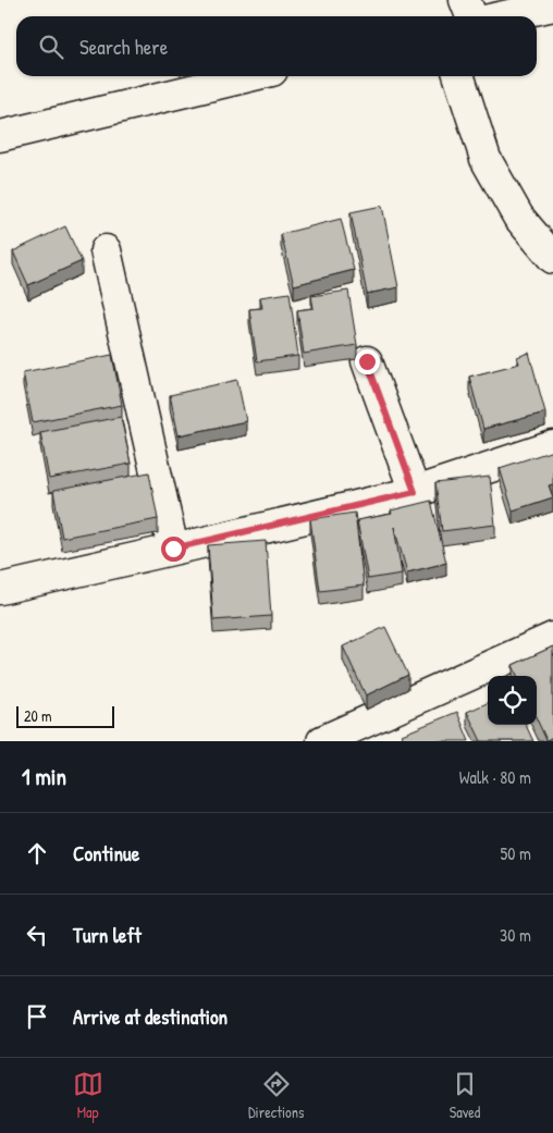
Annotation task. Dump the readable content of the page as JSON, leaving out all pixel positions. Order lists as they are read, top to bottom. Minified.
{"scale_bar":"20 m","page":{"search":"Search here","scale":"20 m","heading":["1 min","Walk · 80 m"],"list":[["Continue","50 m"],["Turn left","30 m"],"Arrive at destination"],"nav":["Map","Directions","Saved"]}}
